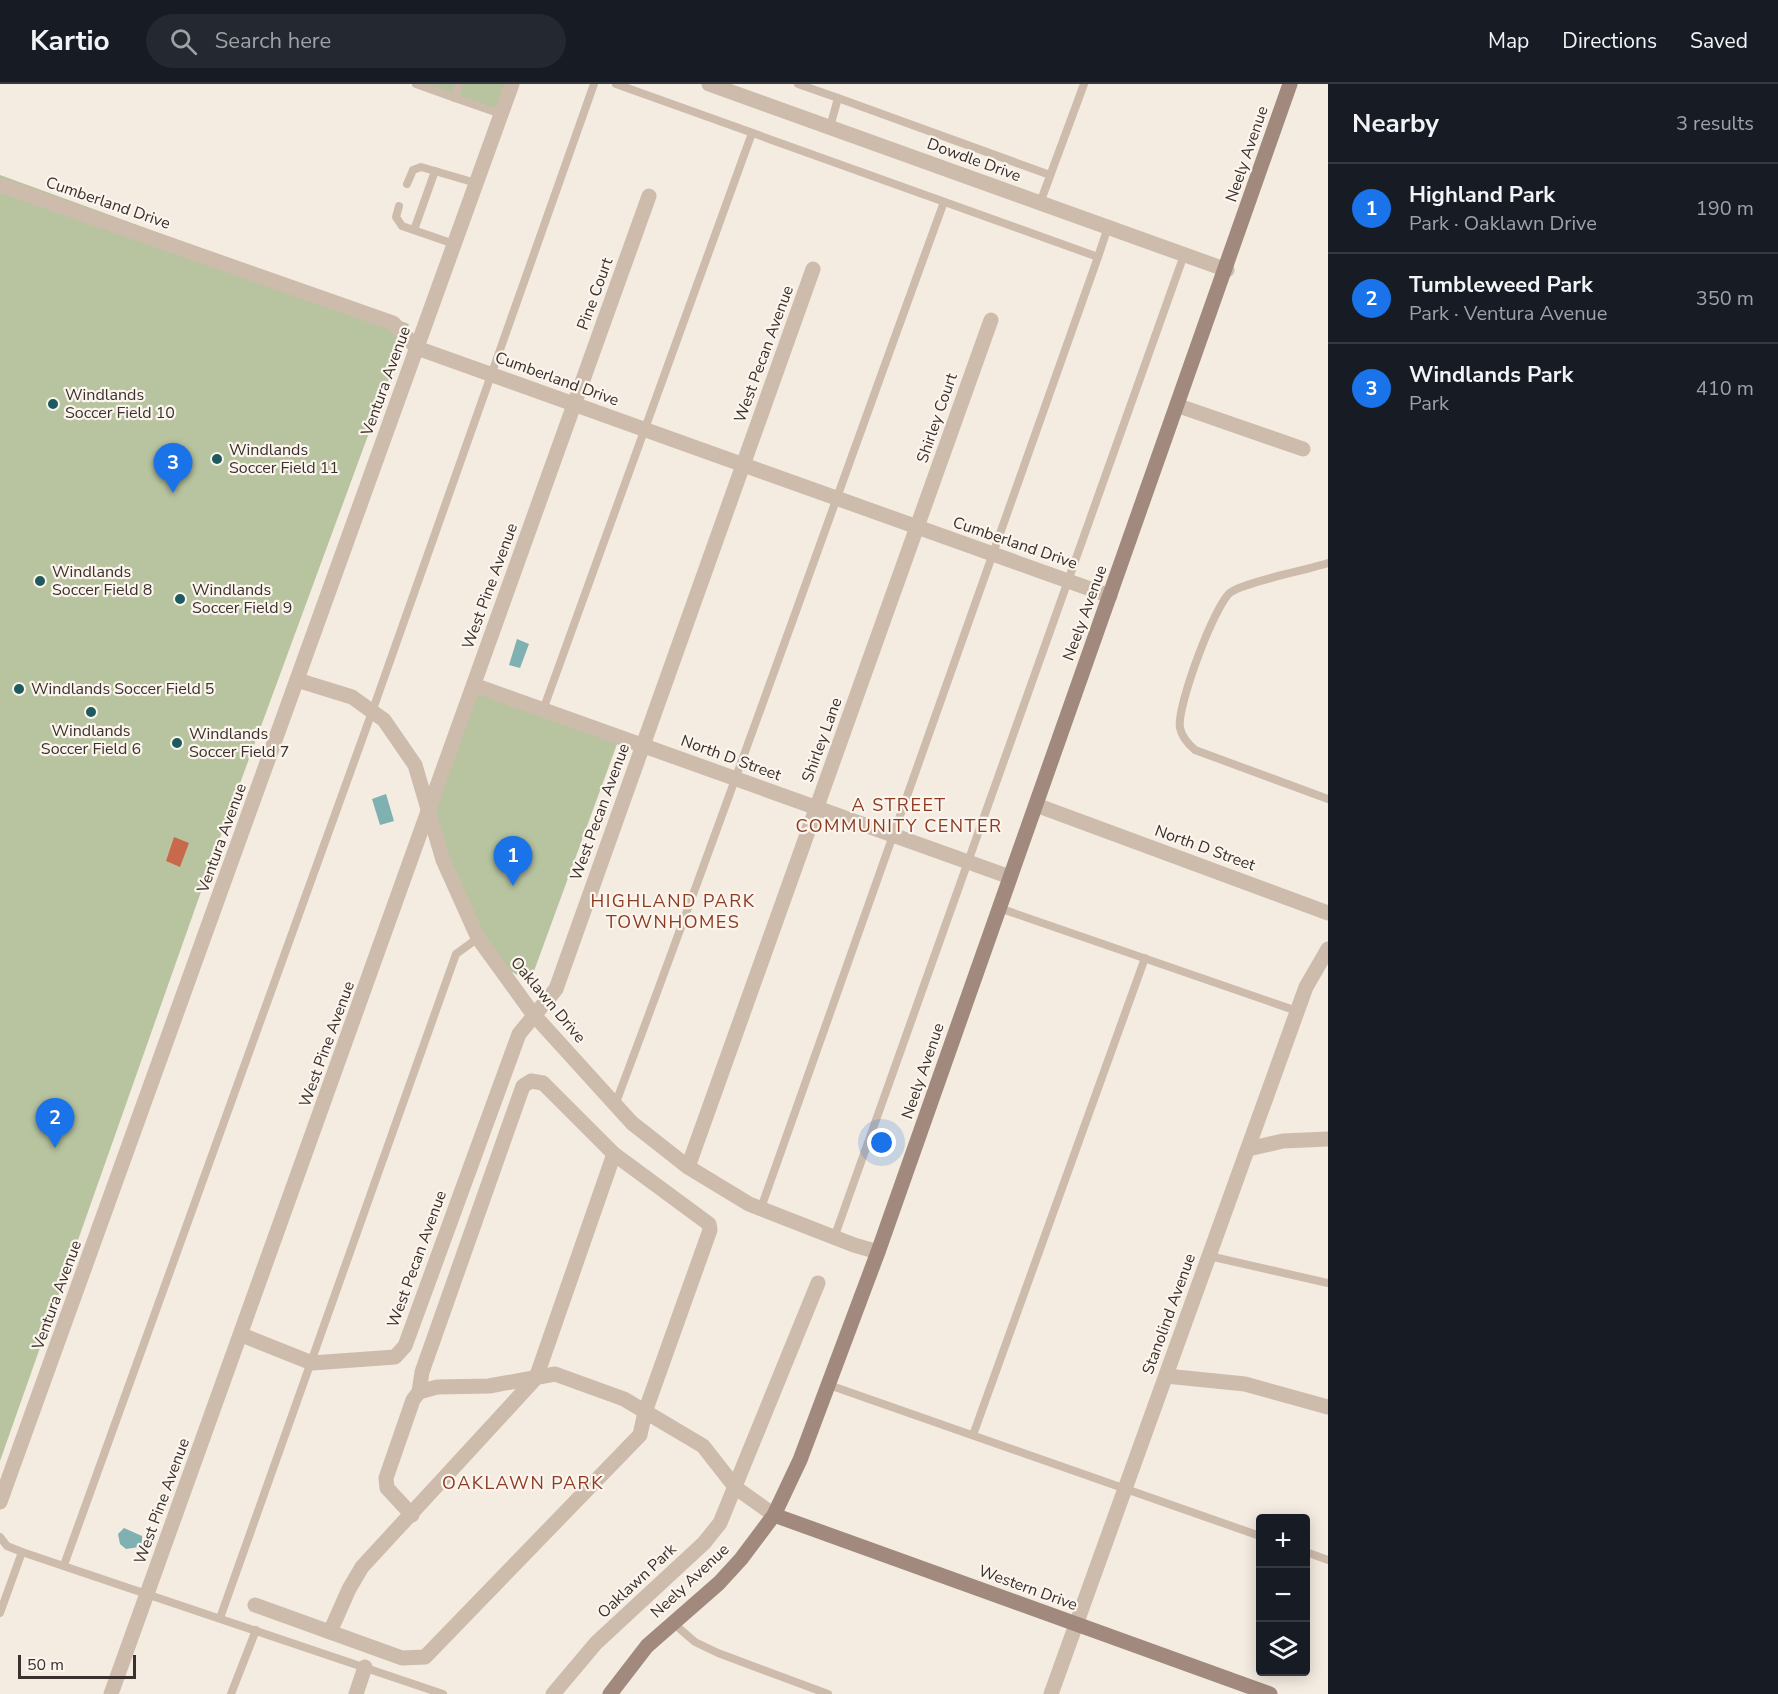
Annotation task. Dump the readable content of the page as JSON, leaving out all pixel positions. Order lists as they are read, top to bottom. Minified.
{"streets":{"street":["Neely Avenue","Dowdle Drive","Cumberland Drive","Pine Court","West Pecan Avenue","Ventura Avenue","Shirley Court","West Pine Avenue","Shirley Lane","North D Street","Oaklawn Drive","Stanolind Avenue","Oaklawn Park","Western Drive"]},"crossings":[["Neely Avenue","Dowdle Drive"],["Neely Avenue","Cumberland Drive"],["Neely Avenue","North D Street"],["Neely Avenue","Oaklawn Drive"],["Neely Avenue","Western Drive"],["Cumberland Drive","Pine Court"],["Cumberland Drive","West Pecan Avenue"],["Cumberland Drive","Ventura Avenue"],["Cumberland Drive","Shirley Court"],["Cumberland Drive","West Pine Avenue"],["Cumberland Drive","Shirley Lane"],["Pine Court","West Pine Avenue"],["West Pecan Avenue","North D Street"],["West Pecan Avenue","Oaklawn Drive"],["Ventura Avenue","Oaklawn Drive"],["Shirley Court","Shirley Lane"],["West Pine Avenue","North D Street"],["West Pine Avenue","Oaklawn Drive"],["Shirley Lane","North D Street"],["Shirley Lane","Oaklawn Drive"],["Stanolind Avenue","Western Drive"]],"districts":["A STREET COMMUNITY CENTER","HIGHLAND PARK TOWNHOMES","OAKLAWN PARK"],"places":["Windlands Soccer Field 10","Windlands Soccer Field 11","Windlands Soccer Field 8","Windlands Soccer Field 9","Windlands Soccer Field 5","Windlands Soccer Field 6","Windlands Soccer Field 7"],"scale_bar":"50 m","page":{"header":"Kartio","search":"Search here","nav":["Map","Directions","Saved"],"heading":["Nearby","3 results"],"list":[{"mark":"1","name":"Highland Park","note":"Park · Oaklawn Drive","value":"190 m"},{"mark":"2","name":"Tumbleweed Park","note":"Park · Ventura Avenue","value":"350 m"},{"mark":"3","name":"Windlands Park","note":"Park","value":"410 m"}],"pins":["3","1","2"],"map_buttons":["+","−"],"scale":"50 m"}}
